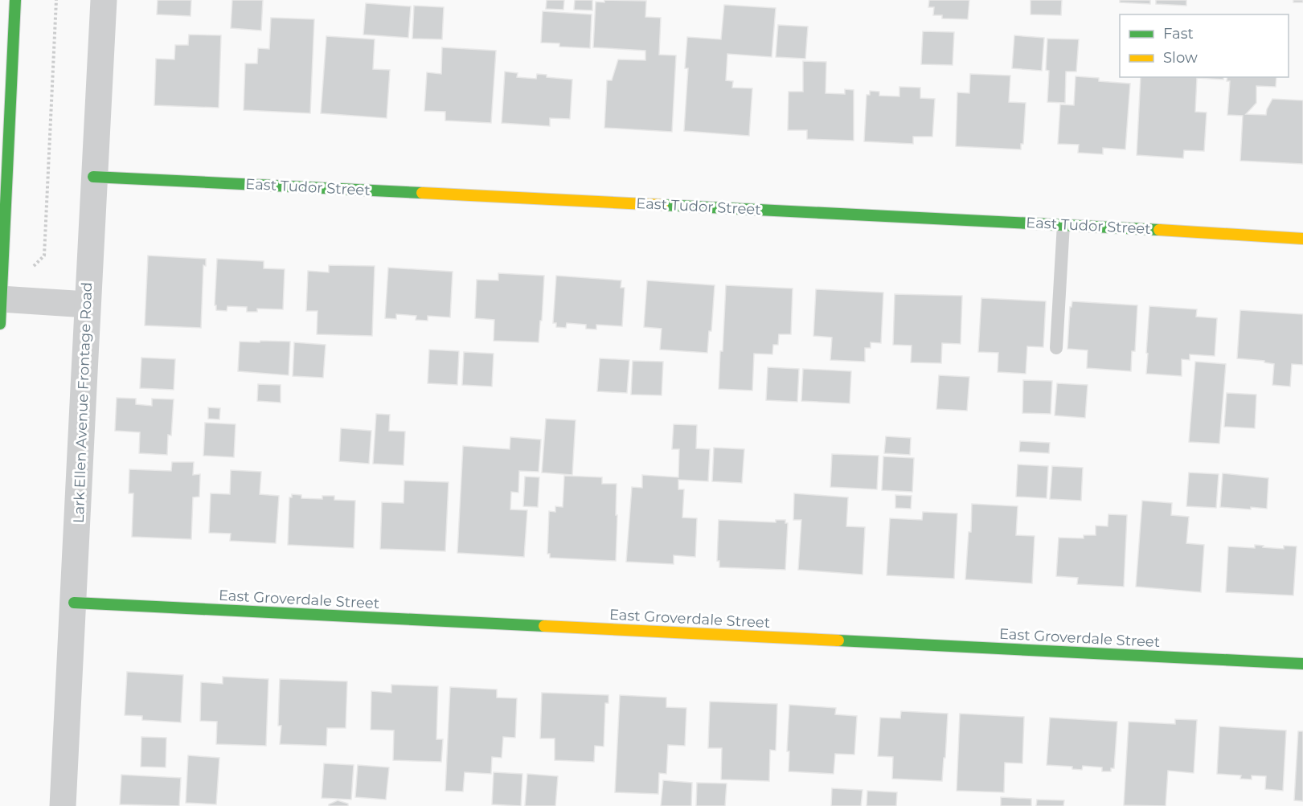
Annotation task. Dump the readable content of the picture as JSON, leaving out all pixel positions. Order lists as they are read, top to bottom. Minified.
{"streets":{"street":["East Tudor Street","Lark Ellen Avenue Frontage Road","East Groverdale Street"]},"crossings":[["East Tudor Street","Lark Ellen Avenue Frontage Road"],["Lark Ellen Avenue Frontage Road","East Groverdale Street"]],"legend":["Fast","Slow"]}
